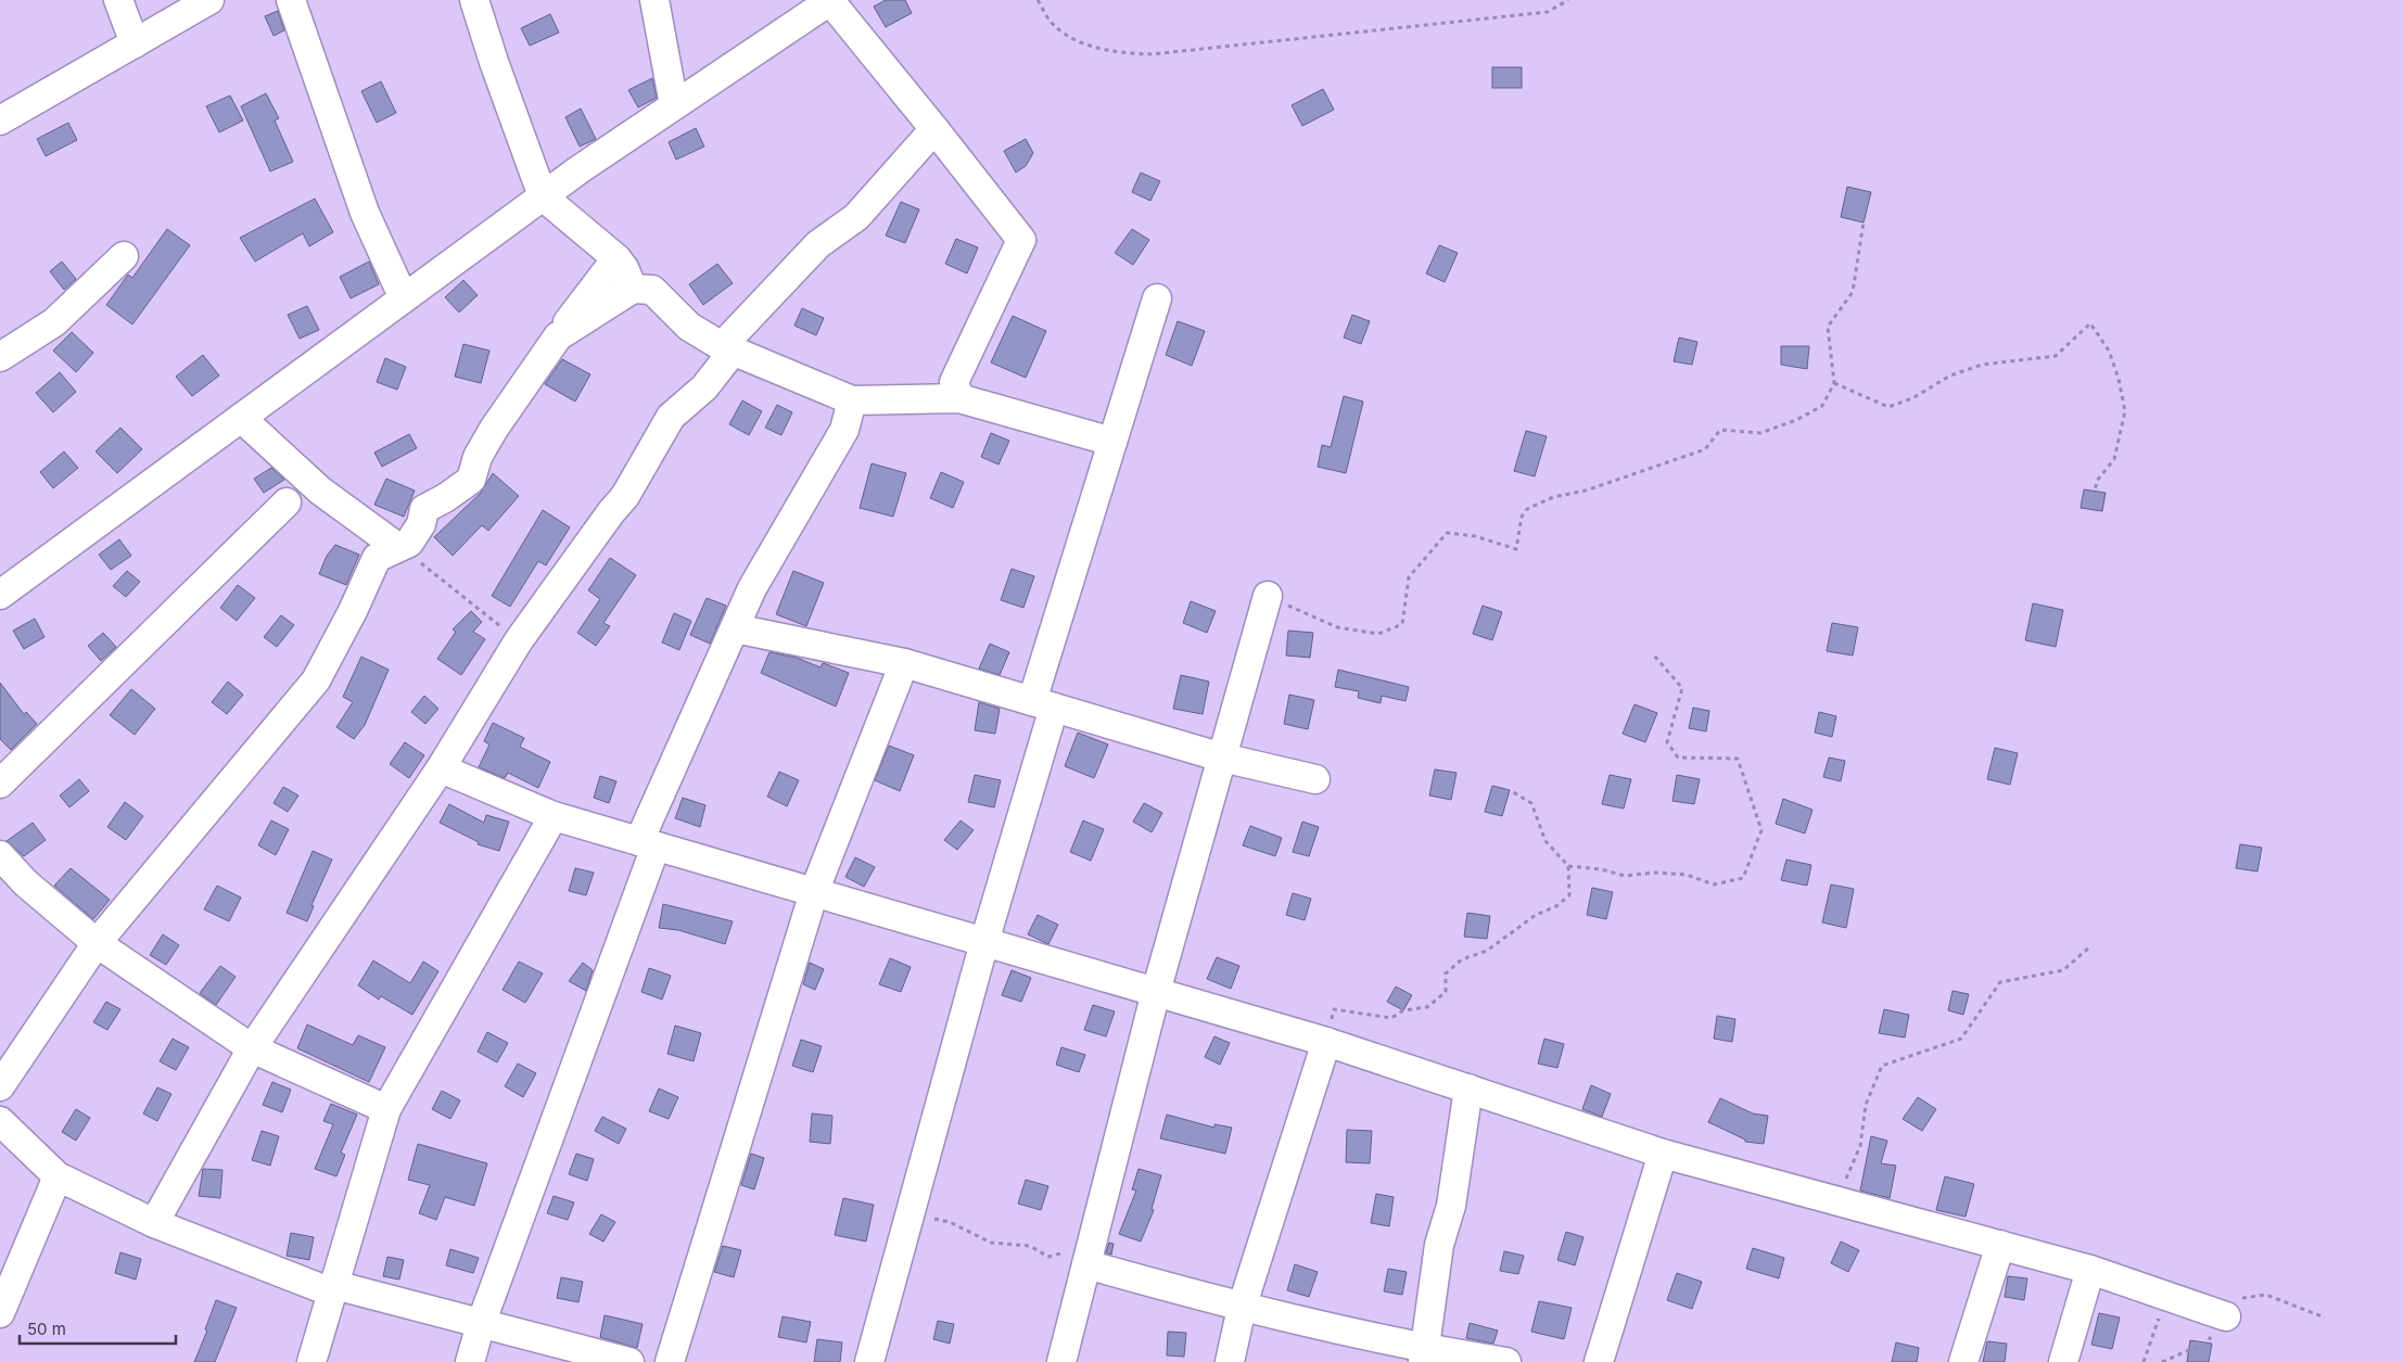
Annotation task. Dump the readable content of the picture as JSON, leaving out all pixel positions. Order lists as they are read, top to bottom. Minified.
{"scale_bar":"50 m"}
